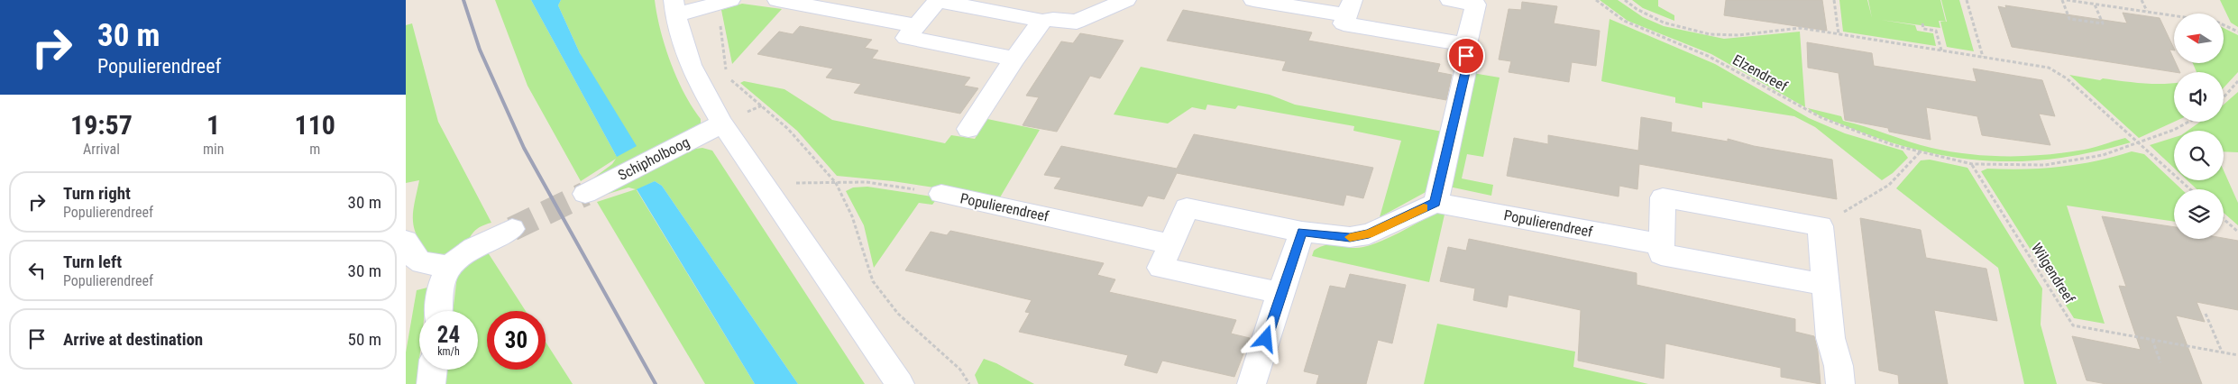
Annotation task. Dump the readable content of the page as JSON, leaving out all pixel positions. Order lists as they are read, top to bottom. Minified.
{"streets":{"street":["Schipholboog","Populierendreef"],"path":["Elzendreef","Wilgendreef"]},"north":"left","page":{"turn":["30 m","Populierendreef"],"eta":["19:57","Arrival","1","min","110","m"],"list":[{"name":"Turn right","note":"Populierendreef","value":"30 m"},{"name":"Turn left","note":"Populierendreef","value":"30 m"},{"name":"Arrive at destination","value":"50 m"}],"speed":"24 km/h","limit":"30"}}
